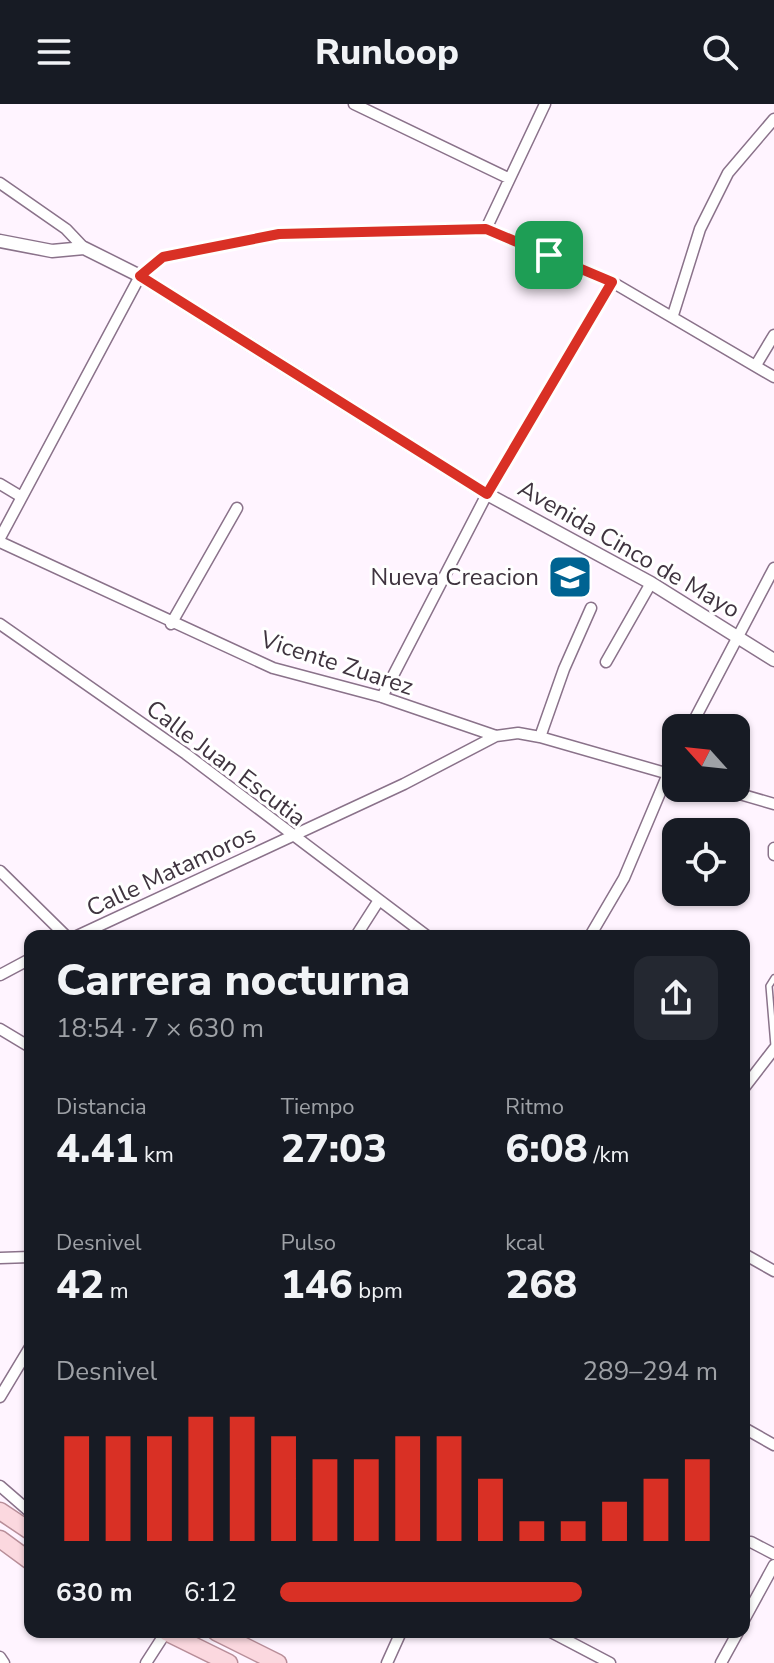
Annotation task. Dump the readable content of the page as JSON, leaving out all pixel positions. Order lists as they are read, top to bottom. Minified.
{"streets":{"street":["Avenida Cinco de Mayo","Vicente Zuarez","Calle Juan Escutia","Calle Matamoros"]},"crossings":[["Vicente Zuarez","Calle Matamoros"],["Calle Juan Escutia","Calle Matamoros"]],"places":{"school or university":["Nueva Creacion"]},"north":"top left","page":{"header":"Runloop","heading":["Carrera nocturna","18:54 · 7 × 630 m"],"stats":[["Distancia","4.41 km"],["Tiempo","27:03"],["Ritmo","6:08 /km"],["Desnivel","42 m"],["Pulso","146 bpm"],["kcal","268"]],"chart":["Desnivel","289–294 m"],"list":[{"name":"630 m","note":"6:12"}]}}
